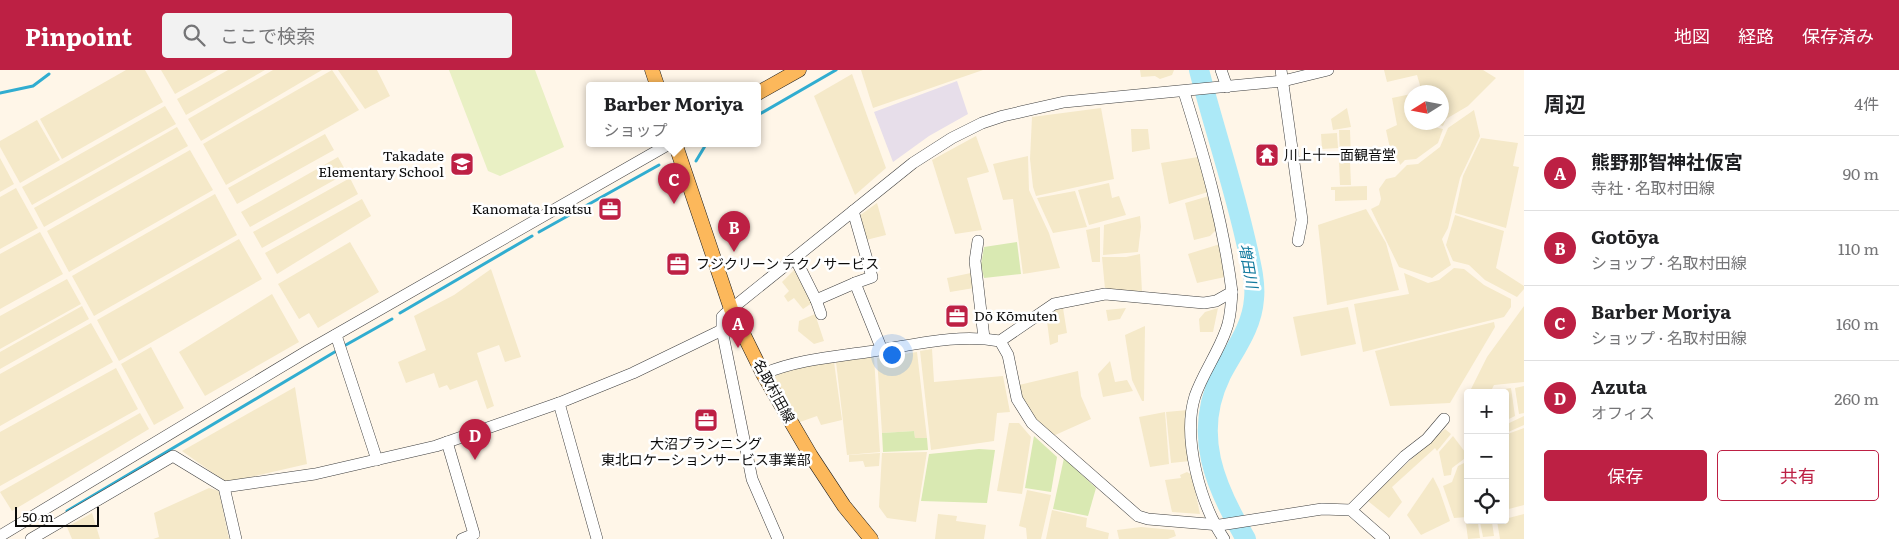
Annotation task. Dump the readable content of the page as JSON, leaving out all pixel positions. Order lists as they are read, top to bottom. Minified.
{"streets":{"main road":["名取村田線"]},"water":["増田川"],"places":{"temple":["川上十一面観音堂"],"school or university":["Takadate Elementary School"],"office":["Kanomata Insatsu","フジクリーン テクノサービス","Dō Kōmuten","大沼プランニング 東北ロケーションサービス事業部"]},"scale_bar":"50 m","north":"left","page":{"header":"Pinpoint","search":"ここで検索","nav":["地図","経路","保存済み"],"heading":["周辺","4件"],"popup":["Barber Moriya","ショップ"],"list":[{"mark":"A","name":"熊野那智神社仮宮","note":"寺社 · 名取村田線","value":"90 m"},{"mark":"B","name":"Gotōya","note":"ショップ · 名取村田線","value":"110 m"},{"mark":"C","name":"Barber Moriya","note":"ショップ · 名取村田線","value":"160 m"},{"mark":"D","name":"Azuta","note":"オフィス","value":"260 m"}],"pins":["C","B","A","D"],"map_buttons":["+","−"],"buttons":["保存","共有"],"scale":"50 m"}}
